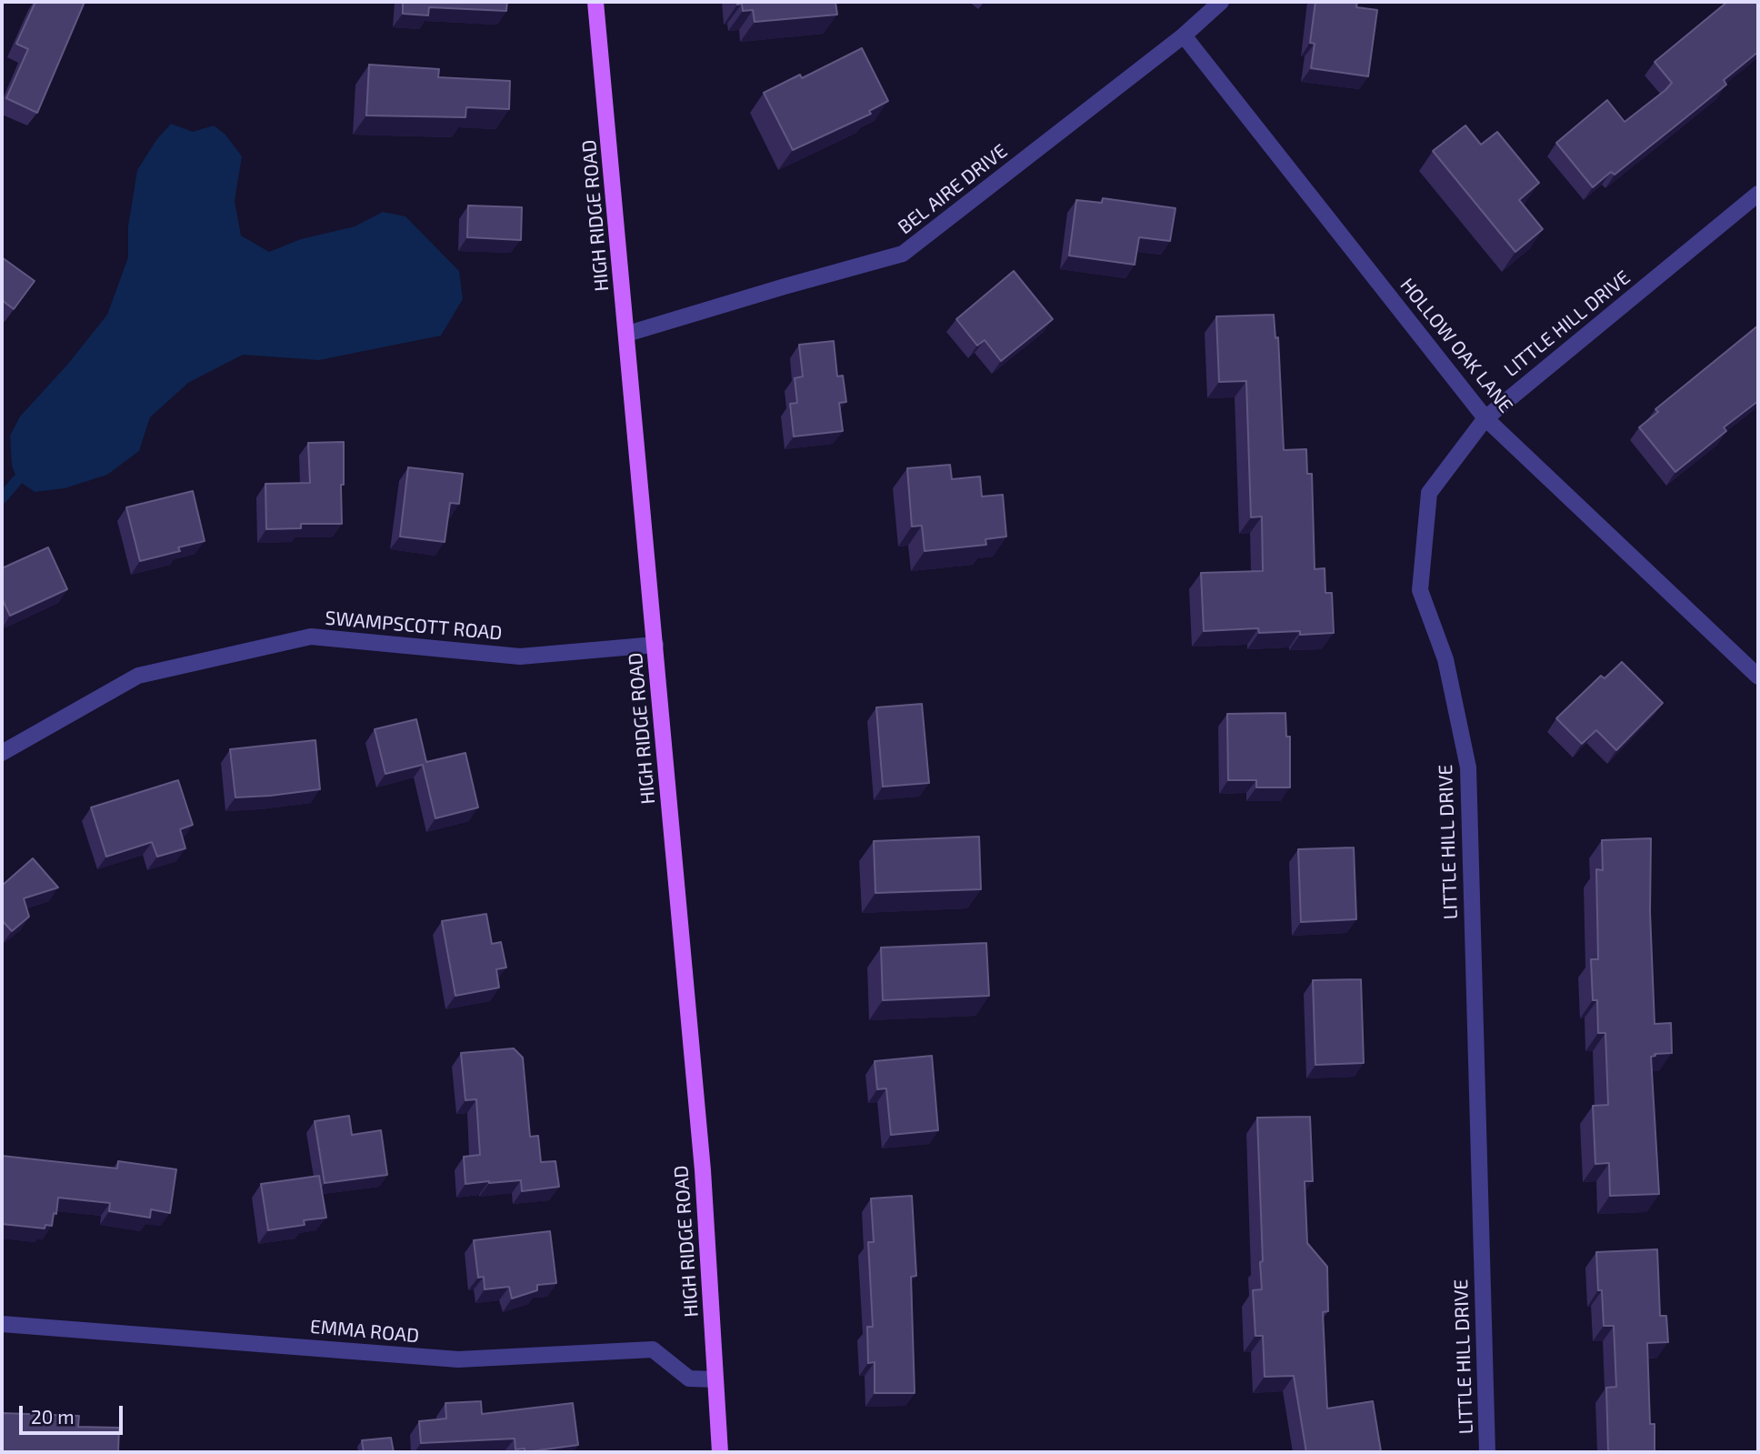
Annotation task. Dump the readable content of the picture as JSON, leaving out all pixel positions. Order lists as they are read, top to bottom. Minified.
{"streets":{"main road":["HIGH RIDGE ROAD"],"street":["BEL AIRE DRIVE","LITTLE HILL DRIVE","HOLLOW OAK LANE","SWAMPSCOTT ROAD","EMMA ROAD"]},"crossings":[["BEL AIRE DRIVE","HIGH RIDGE ROAD"],["BEL AIRE DRIVE","HOLLOW OAK LANE"],["HIGH RIDGE ROAD","SWAMPSCOTT ROAD"],["HIGH RIDGE ROAD","EMMA ROAD"],["LITTLE HILL DRIVE","HOLLOW OAK LANE"]],"scale_bar":"20 m"}
